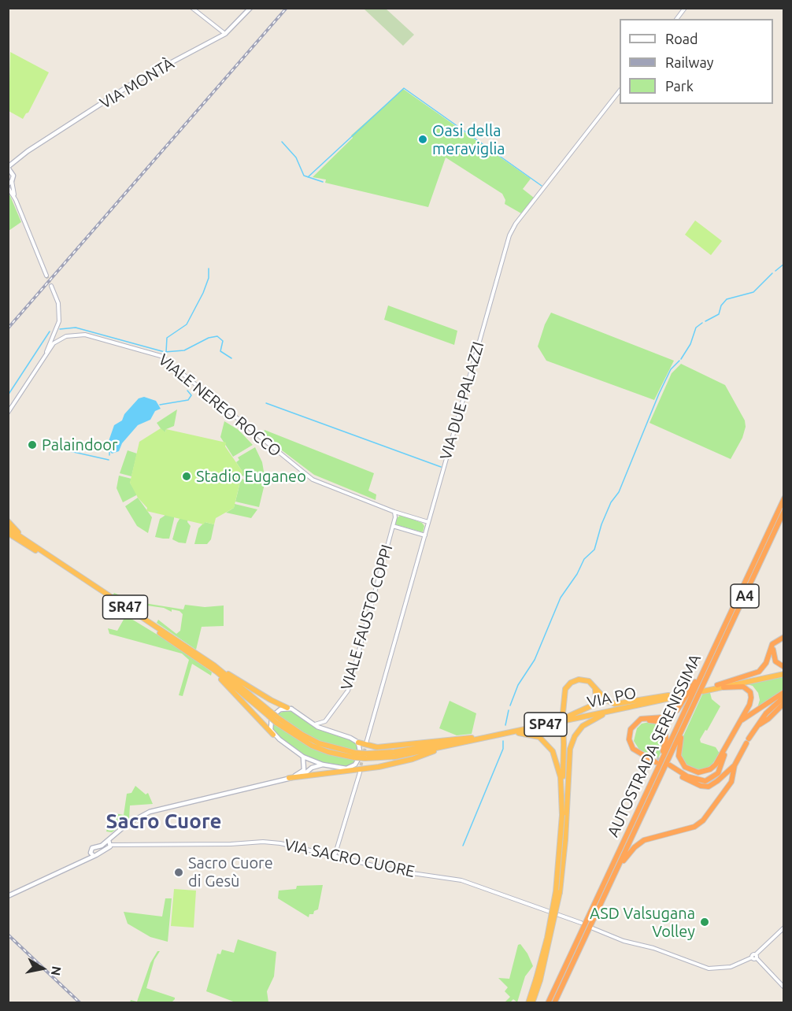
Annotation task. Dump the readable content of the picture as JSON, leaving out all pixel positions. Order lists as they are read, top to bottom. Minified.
{"streets":{"highway":["A4","SR47","VIA PO","SP47","AUTOSTRADA SERENISSIMA"],"main road":["VIA MONTÀ"],"street":["VIA DUE PALAZZI","VIALE NEREO ROCCO","VIALE FAUSTO COPPI","VIA SACRO CUORE"]},"crossings":[["VIA DUE PALAZZI","VIALE NEREO ROCCO"],["VIALE NEREO ROCCO","VIALE FAUSTO COPPI"],["A4","AUTOSTRADA SERENISSIMA"],["SR47","SP47"],["VIA PO","SP47"]],"districts":["Sacro Cuore"],"places":["Oasi della meraviglia","Palaindoor","Stadio Euganeo","Sacro Cuore di Gesù","ASD Valsugana Volley"],"legend":["Road","Railway","Park"],"north":"right"}
